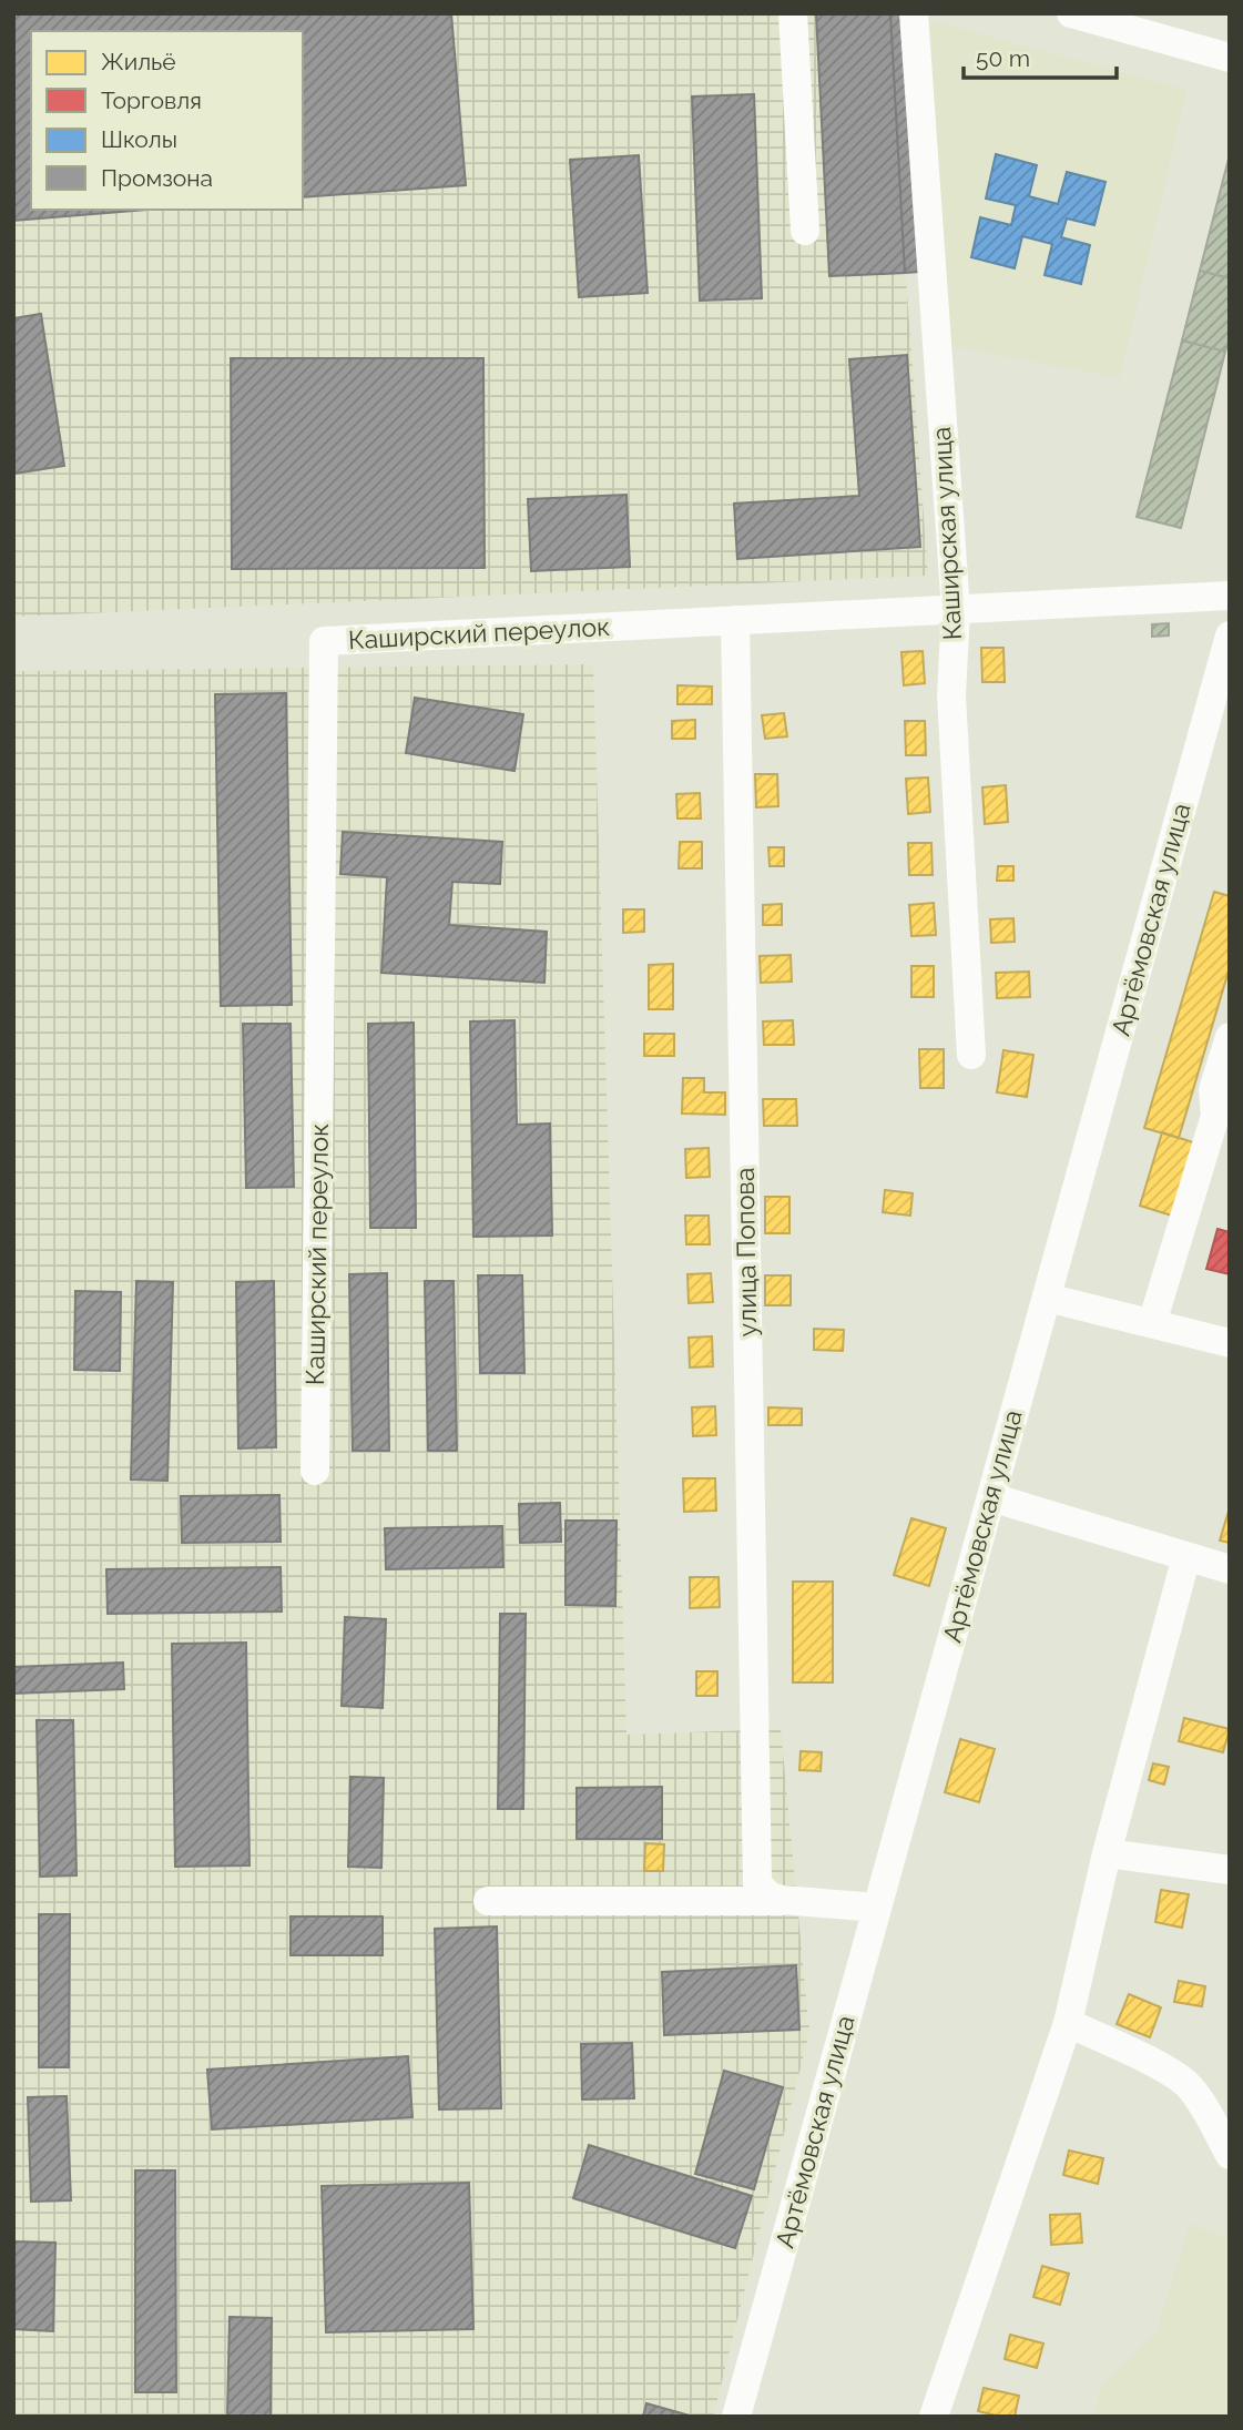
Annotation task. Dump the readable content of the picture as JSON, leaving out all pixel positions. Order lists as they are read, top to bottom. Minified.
{"streets":{"street":["Каширская улица","Каширский переулок","Артёмовская улица","улица Попова"]},"crossings":[["Каширская улица","Каширский переулок"],["Каширский переулок","улица Попова"]],"legend":["Жильё","Торговля","Школы","Промзона"],"scale_bar":"50 m"}
